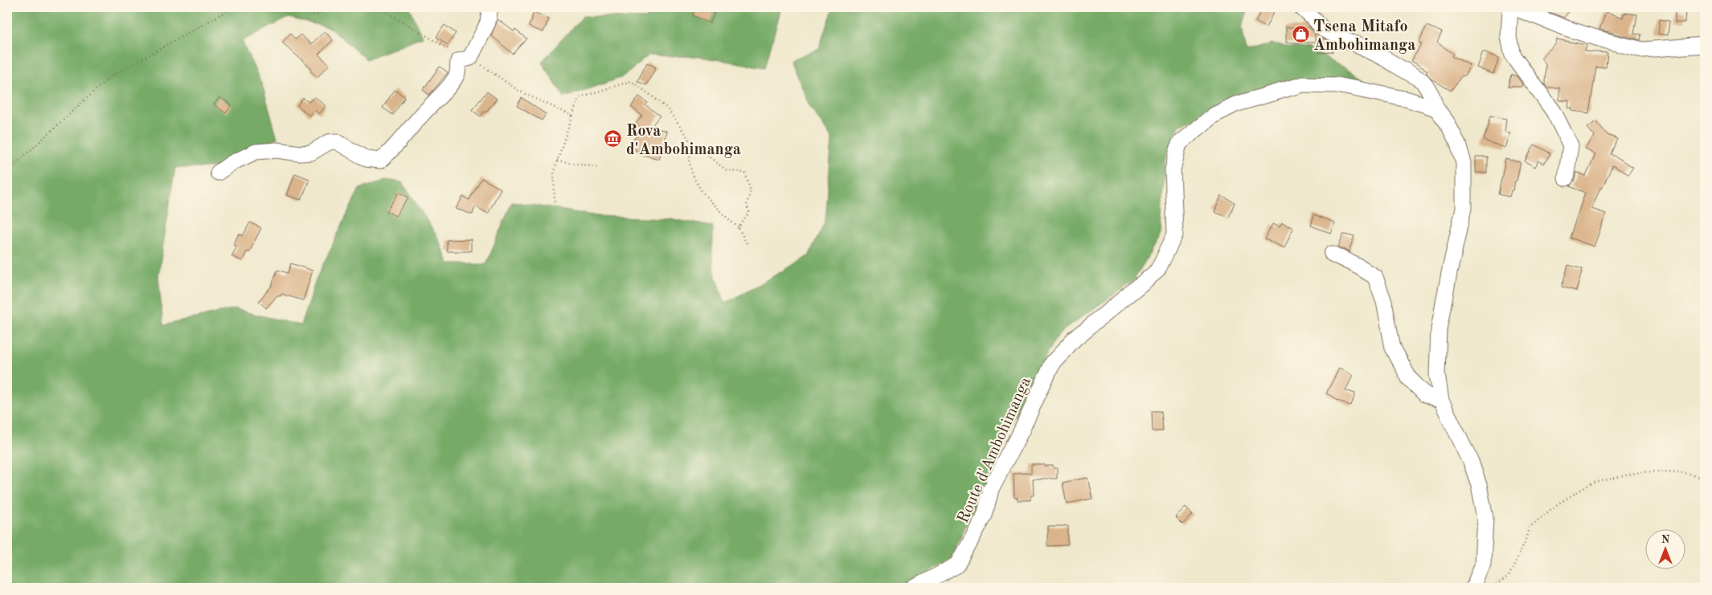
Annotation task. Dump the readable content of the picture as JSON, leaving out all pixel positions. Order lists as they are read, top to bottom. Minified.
{"streets":{"street":["Route d'Ambohimanga"]},"places":{"shop":["Tsena Mitafo Ambohimanga"],"museum":["Rova d'Ambohimanga"]},"north":"top"}
